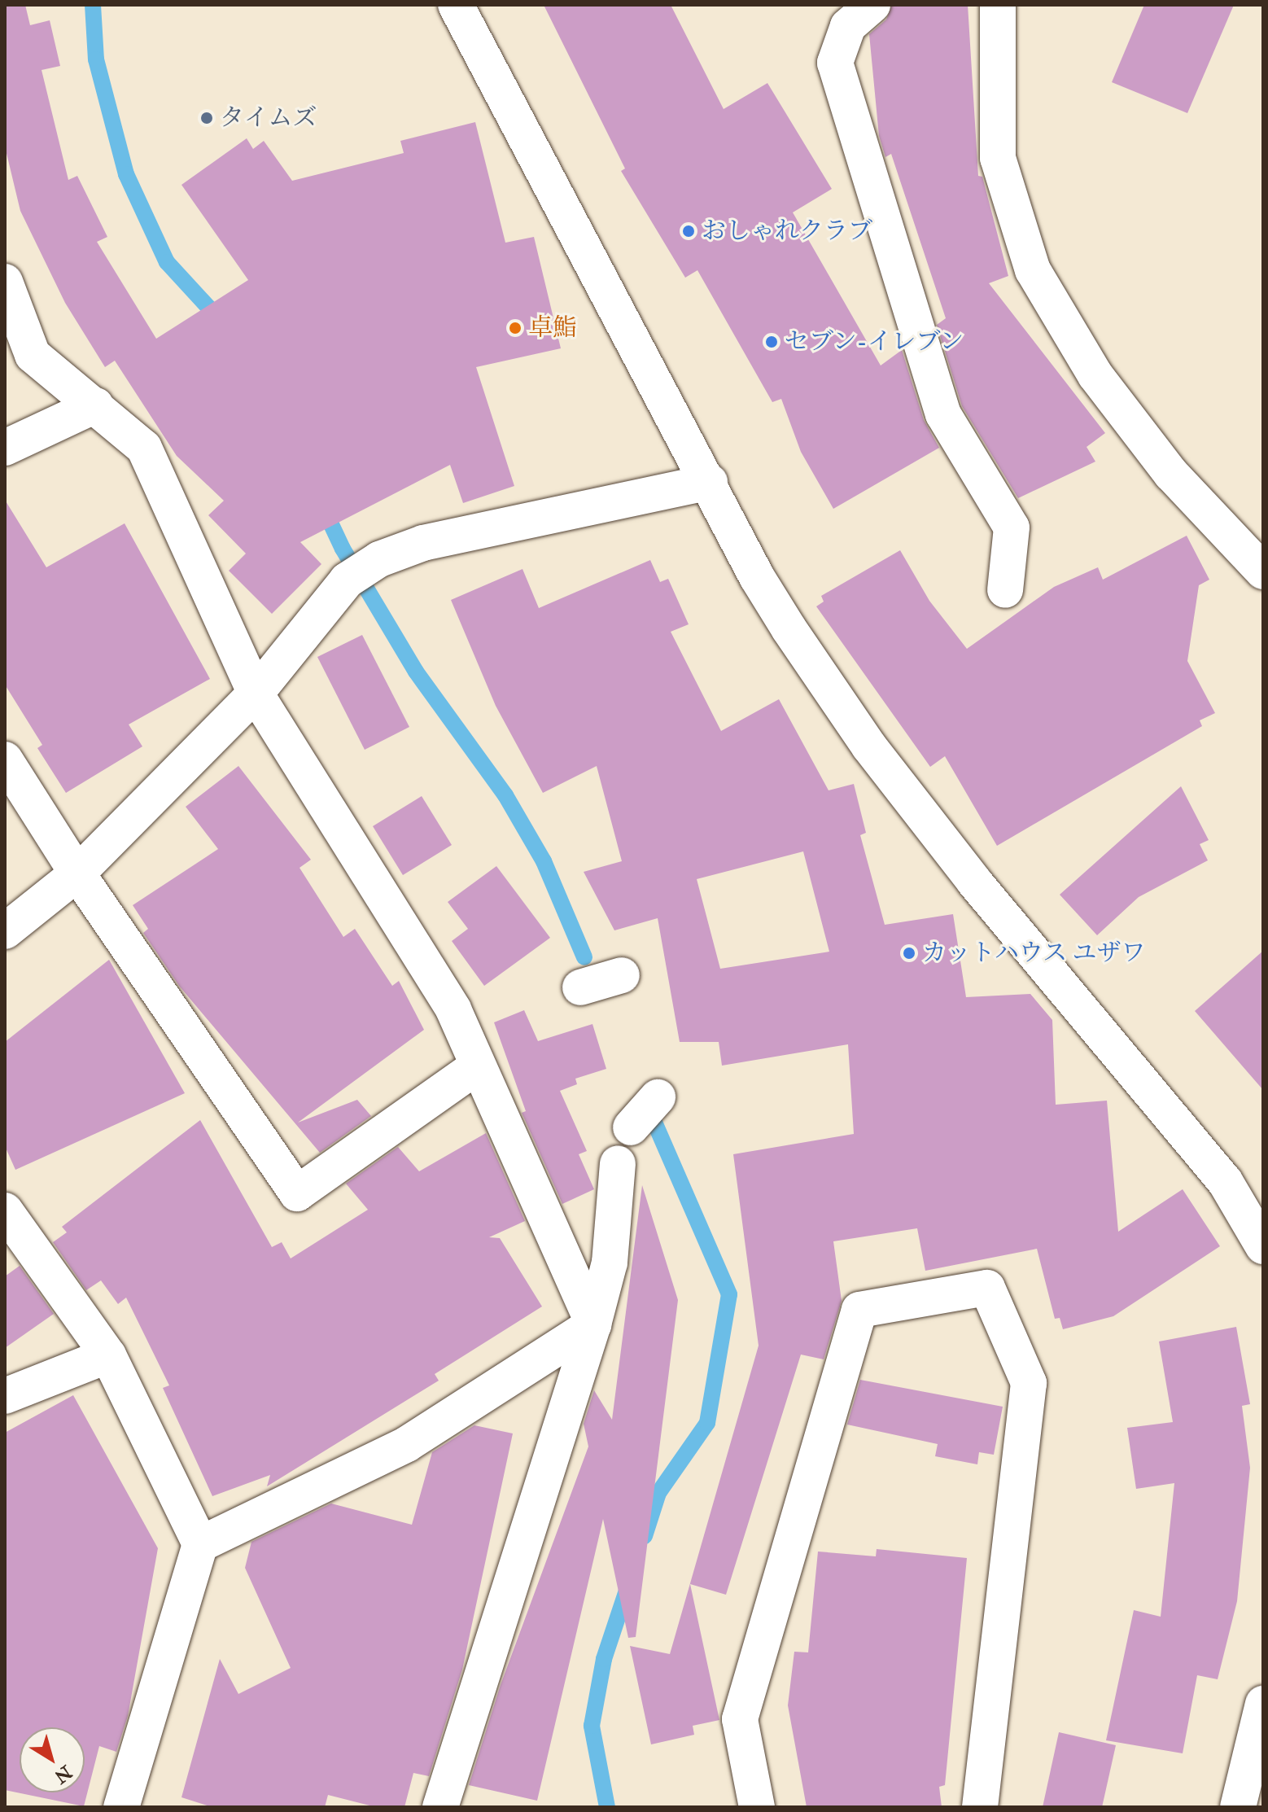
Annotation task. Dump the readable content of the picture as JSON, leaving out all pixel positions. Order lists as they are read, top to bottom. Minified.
{"places":["タイムズ","おしゃれクラブ","卓鮨","セブン-イレブン","カットハウス ユザワ"],"north":"bottom right"}
